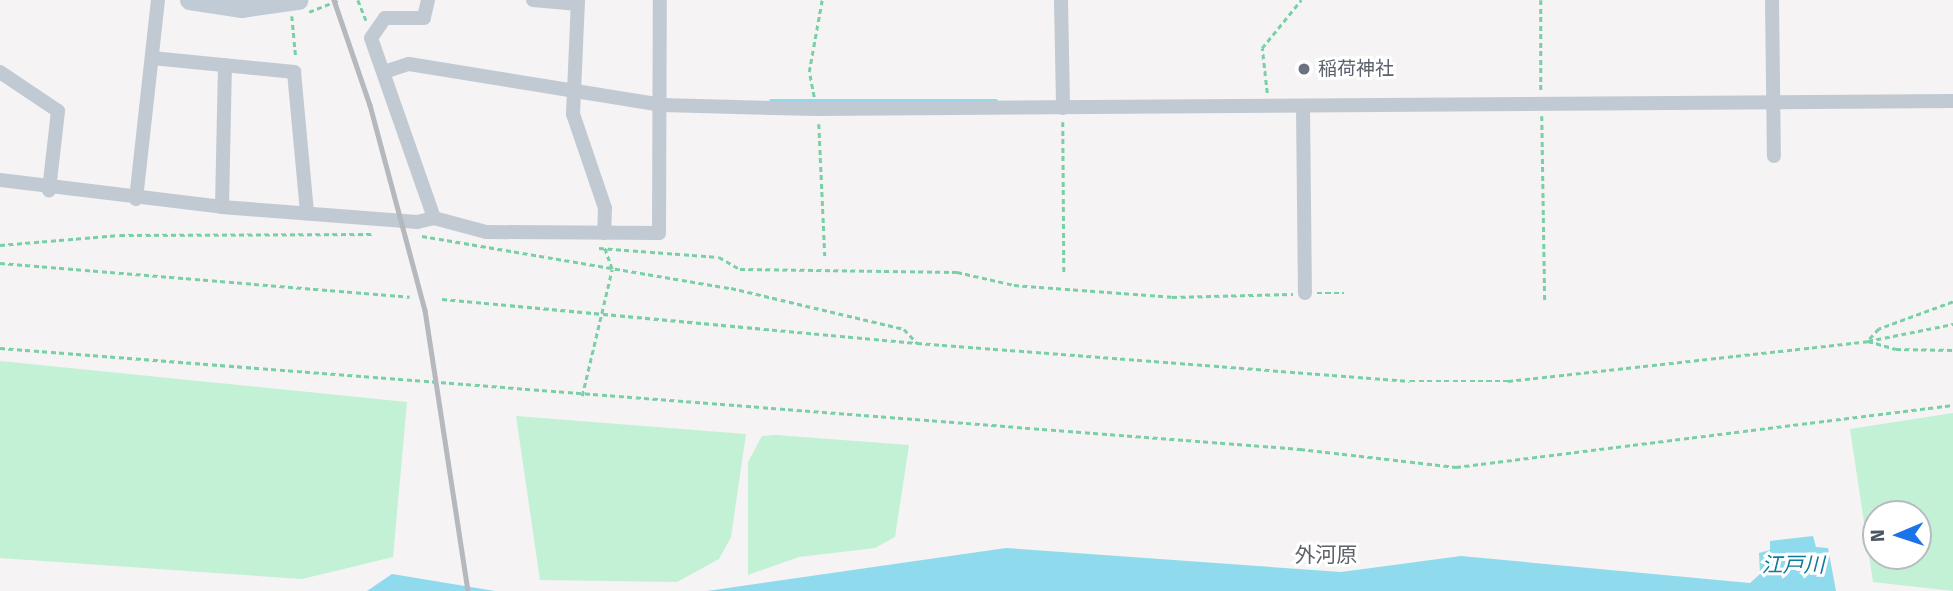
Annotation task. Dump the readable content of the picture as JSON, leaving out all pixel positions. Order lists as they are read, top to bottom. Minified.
{"districts":["外河原"],"water":["江戸川"],"places":["稲荷神社"],"north":"left"}
